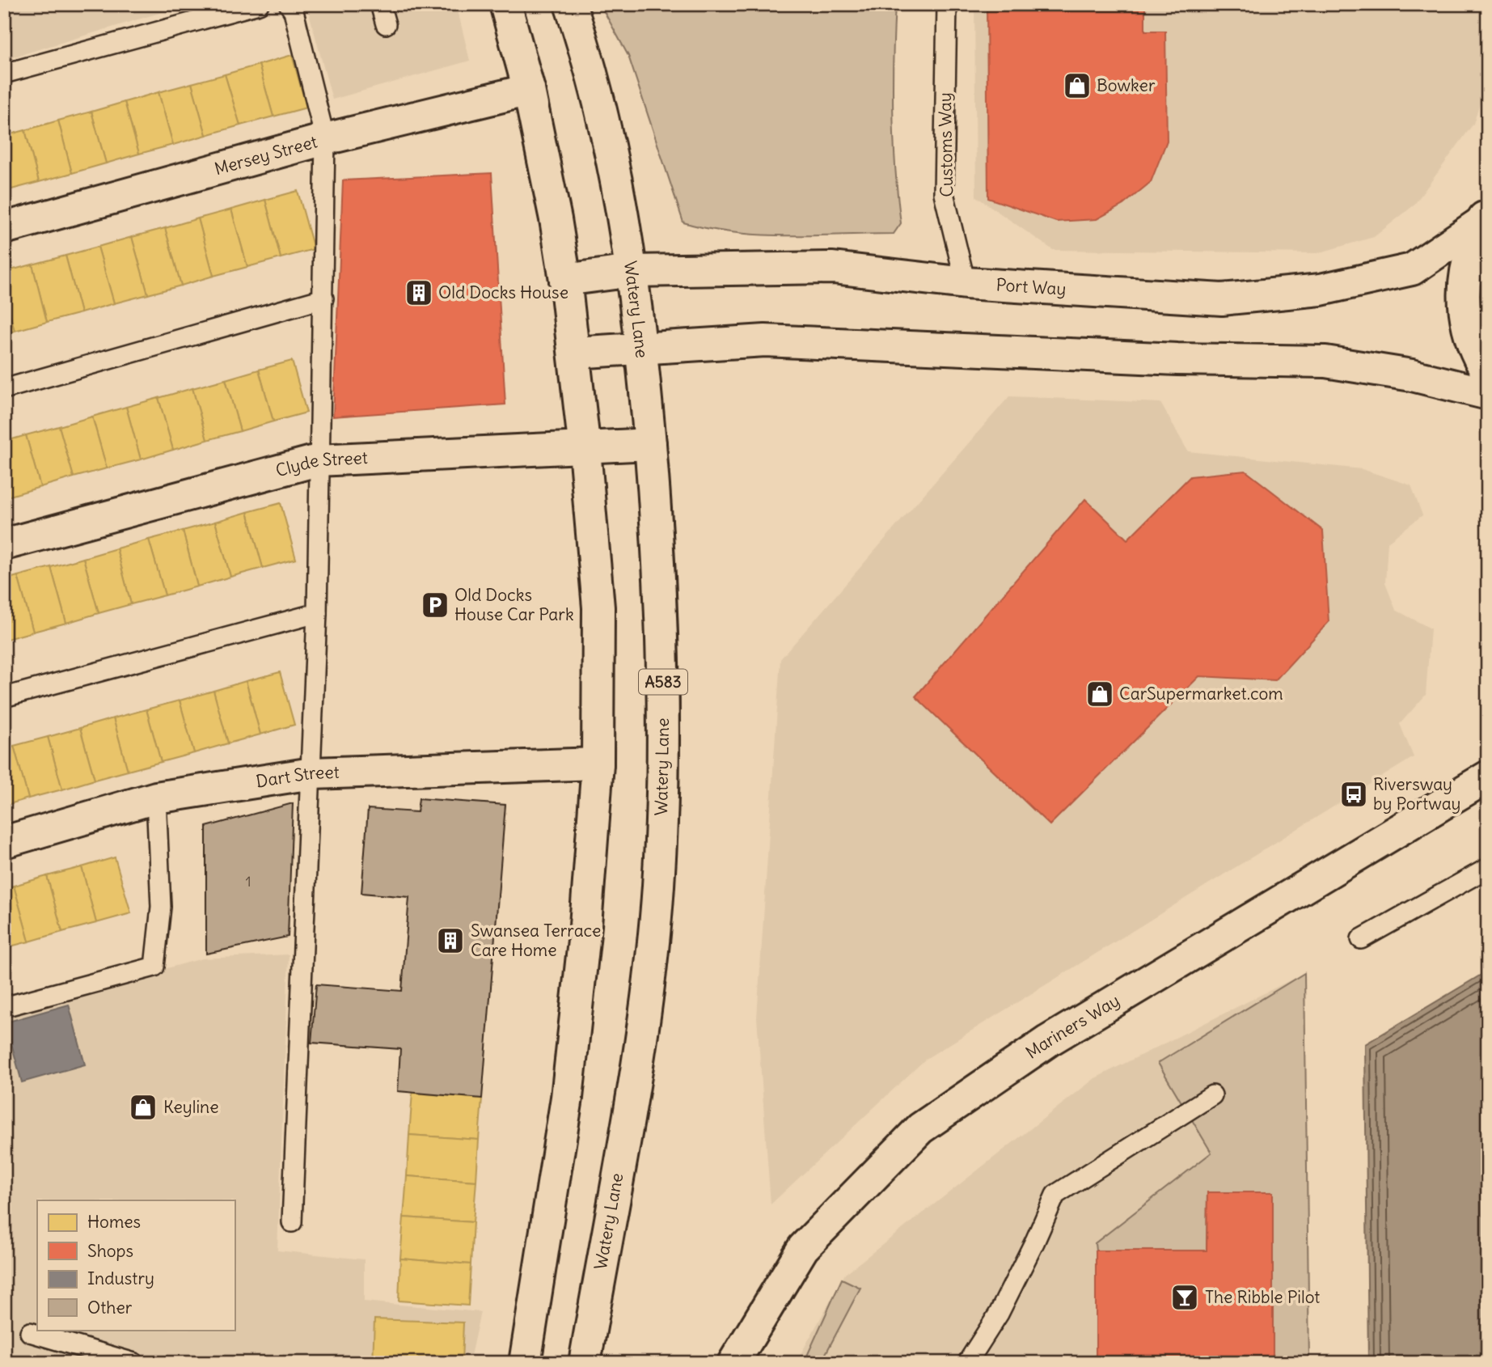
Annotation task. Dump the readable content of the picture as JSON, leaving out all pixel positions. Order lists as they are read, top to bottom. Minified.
{"streets":{"main road":["Mersey Street","Port Way","Watery Lane","Clyde Street","A583","Dart Street","Mariners Way"],"lane":["Customs Way"]},"crossings":[["Customs Way","Port Way"],["Port Way","Watery Lane"],["Watery Lane","Clyde Street"]],"places":{"shop":["Bowker","CarSupermarket.com","Keyline"],"building":["Old Docks House","Swansea Terrace Care Home"],"parking":["Old Docks House Car Park"],"bus stop":["Riversway by Portway"],"bar":["The Ribble Pilot"]},"house_numbers":["1"],"legend":["Homes","Shops","Industry","Other"]}
